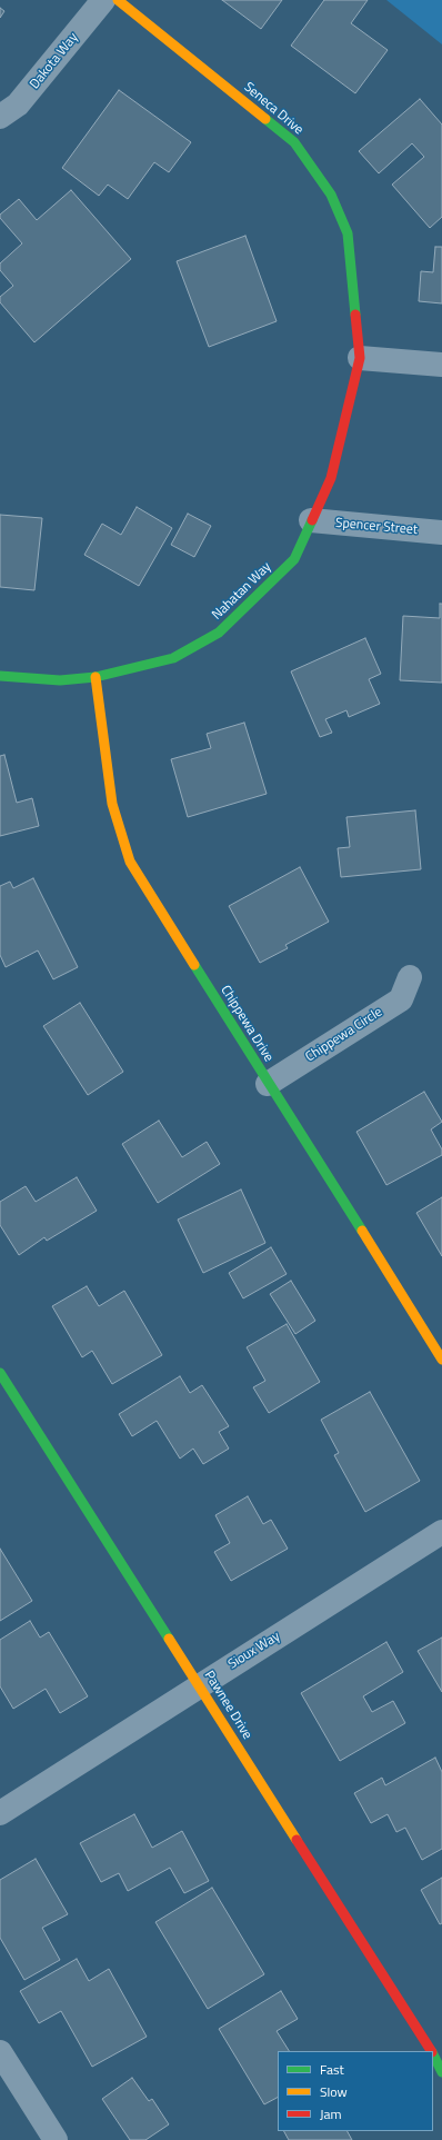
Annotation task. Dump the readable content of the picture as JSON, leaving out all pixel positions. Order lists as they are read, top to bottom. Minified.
{"streets":{"street":["Dakota Way","Seneca Drive","Spencer Street","Nahatan Way","Chippewa Drive","Chippewa Circle","Sioux Way","Pawnee Drive"]},"crossings":[["Seneca Drive","Nahatan Way"],["Spencer Street","Nahatan Way"],["Nahatan Way","Chippewa Drive"],["Chippewa Drive","Chippewa Circle"],["Sioux Way","Pawnee Drive"]],"legend":["Fast","Slow","Jam"]}
